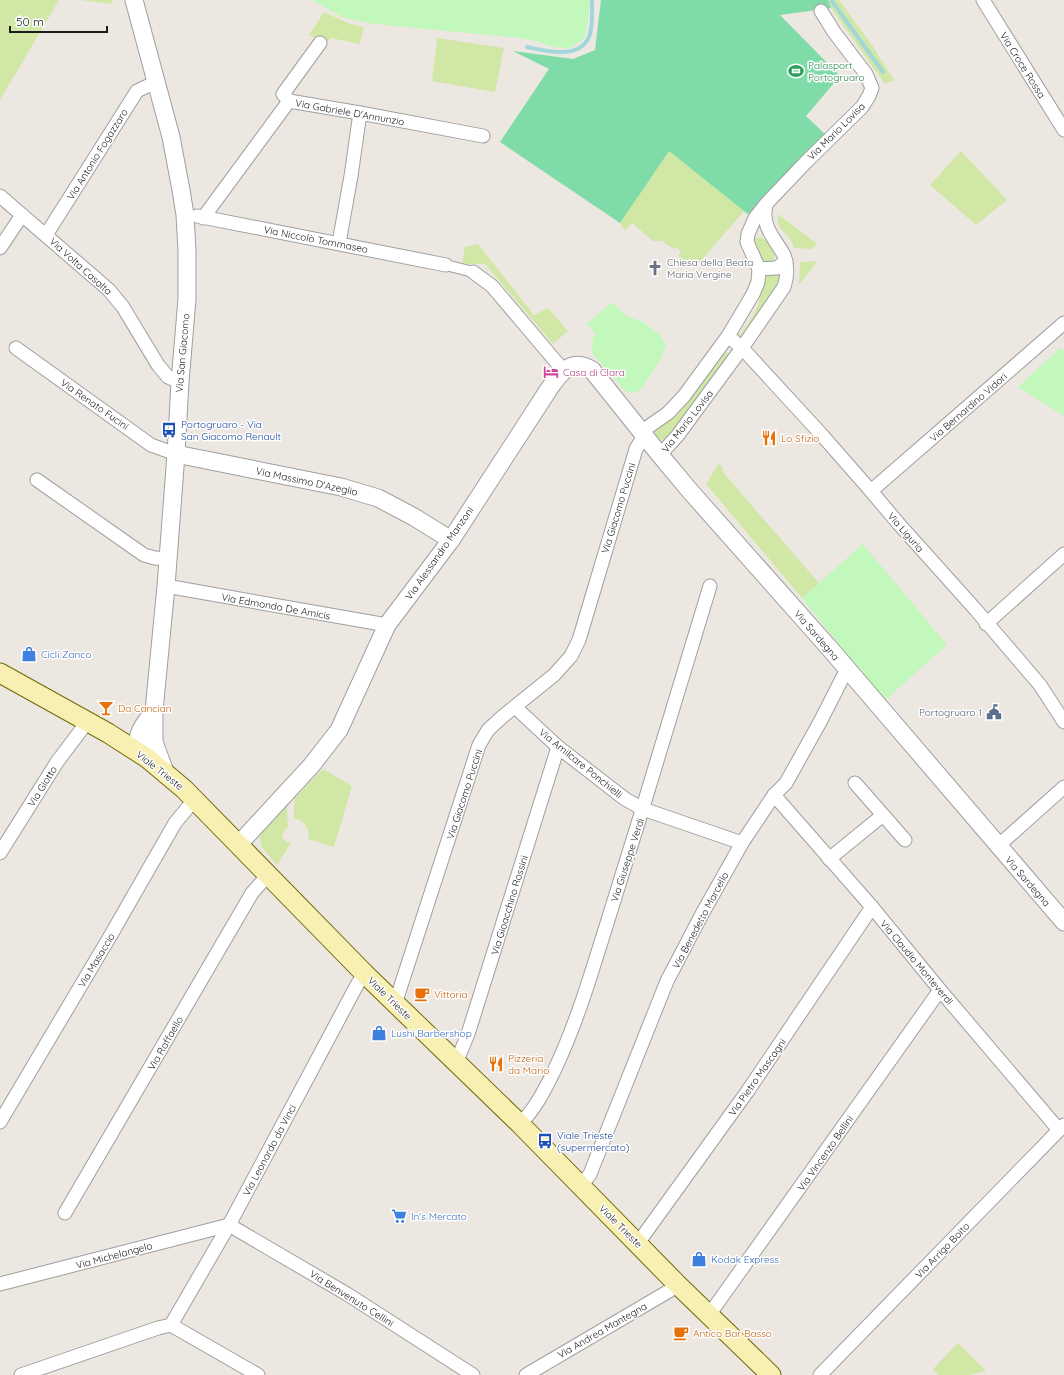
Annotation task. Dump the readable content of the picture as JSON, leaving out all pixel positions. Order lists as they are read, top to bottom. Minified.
{"streets":{"main road":["Viale Trieste"],"street":["Via Croce Rossa","Via Gabriele D'Annunzio","Via Mario Lovisa","Via Antonio Fogazzaro","Via Niccolò Tommaseo","Via Volta Casalta","Via San Giacomo","Via Renato Fucini","Via Bernardino Vidori","Via Massimo D'Azeglio","Via Giacomo Puccini","Via Liguria","Via Alessandro Manzoni","Via Edmondo De Amicis","Via Sardegna","Via Amilcare Ponchielli","Via Giotto","Via Giuseppe Verdi","Via Gioacchino Rossini","Via Benedetto Marcello","Via Masaccio","Via Claudio Monteverdi","Via Raffaello","Via Pietro Mascagni","Via Leonardo da Vinci","Via Vincenzo Bellini","Via Arrigo Boito","Via Michelangelo","Via Benvenuto Cellini","Via Andrea Mantegna"]},"crossings":[["Via Gabriele D'Annunzio","Via Niccolò Tommaseo"],["Via Mario Lovisa","Via Giacomo Puccini"],["Via Mario Lovisa","Via Liguria"],["Via Mario Lovisa","Via Sardegna"],["Via Antonio Fogazzaro","Via Volta Casalta"],["Via Antonio Fogazzaro","Via San Giacomo"],["Via Niccolò Tommaseo","Via San Giacomo"],["Via Volta Casalta","Via San Giacomo"],["Via San Giacomo","Via Renato Fucini"],["Via San Giacomo","Via Massimo D'Azeglio"],["Via San Giacomo","Via Edmondo De Amicis"],["Via San Giacomo","Viale Trieste"],["Via Renato Fucini","Via Massimo D'Azeglio"],["Via Bernardino Vidori","Via Liguria"],["Via Massimo D'Azeglio","Via Alessandro Manzoni"],["Via Giacomo Puccini","Via Sardegna"],["Via Giacomo Puccini","Via Amilcare Ponchielli"],["Via Giacomo Puccini","Viale Trieste"],["Via Alessandro Manzoni","Via Edmondo De Amicis"],["Via Alessandro Manzoni","Via Sardegna"],["Via Alessandro Manzoni","Viale Trieste"],["Via Sardegna","Via Benedetto Marcello"],["Via Amilcare Ponchielli","Via Giuseppe Verdi"],["Via Amilcare Ponchielli","Via Gioacchino Rossini"],["Via Amilcare Ponchielli","Via Benedetto Marcello"],["Viale Trieste","Via Giotto"],["Viale Trieste","Via Giuseppe Verdi"],["Viale Trieste","Via Gioacchino Rossini"],["Viale Trieste","Via Benedetto Marcello"],["Viale Trieste","Via Masaccio"],["Viale Trieste","Via Raffaello"],["Viale Trieste","Via Pietro Mascagni"],["Viale Trieste","Via Leonardo da Vinci"],["Viale Trieste","Via Vincenzo Bellini"],["Viale Trieste","Via Andrea Mantegna"],["Via Benedetto Marcello","Via Claudio Monteverdi"],["Via Claudio Monteverdi","Via Pietro Mascagni"],["Via Claudio Monteverdi","Via Vincenzo Bellini"],["Via Claudio Monteverdi","Via Arrigo Boito"],["Via Leonardo da Vinci","Via Michelangelo"],["Via Leonardo da Vinci","Via Benvenuto Cellini"],["Via Michelangelo","Via Benvenuto Cellini"]],"places":{"sports":["Palasport Portogruaro"],"church":["Chiesa della Beata Maria Vergine"],"hotel":["Casa di Clara"],"bus stop":["Portogruaro - Via San Giacomo Renault","Viale Trieste (supermercato)"],"restaurant":["Lo Sfizio","Pizzeria da Mario"],"shop":["Cicli Zanco","Lushi Barbershop","Kodak Express"],"bar":["Da Cancian"],"public building":["Portogruaro 1"],"cafe":["Vittoria","Antico Bar Basso"],"supermarket":["In's Mercato"]},"scale_bar":"50 m"}
